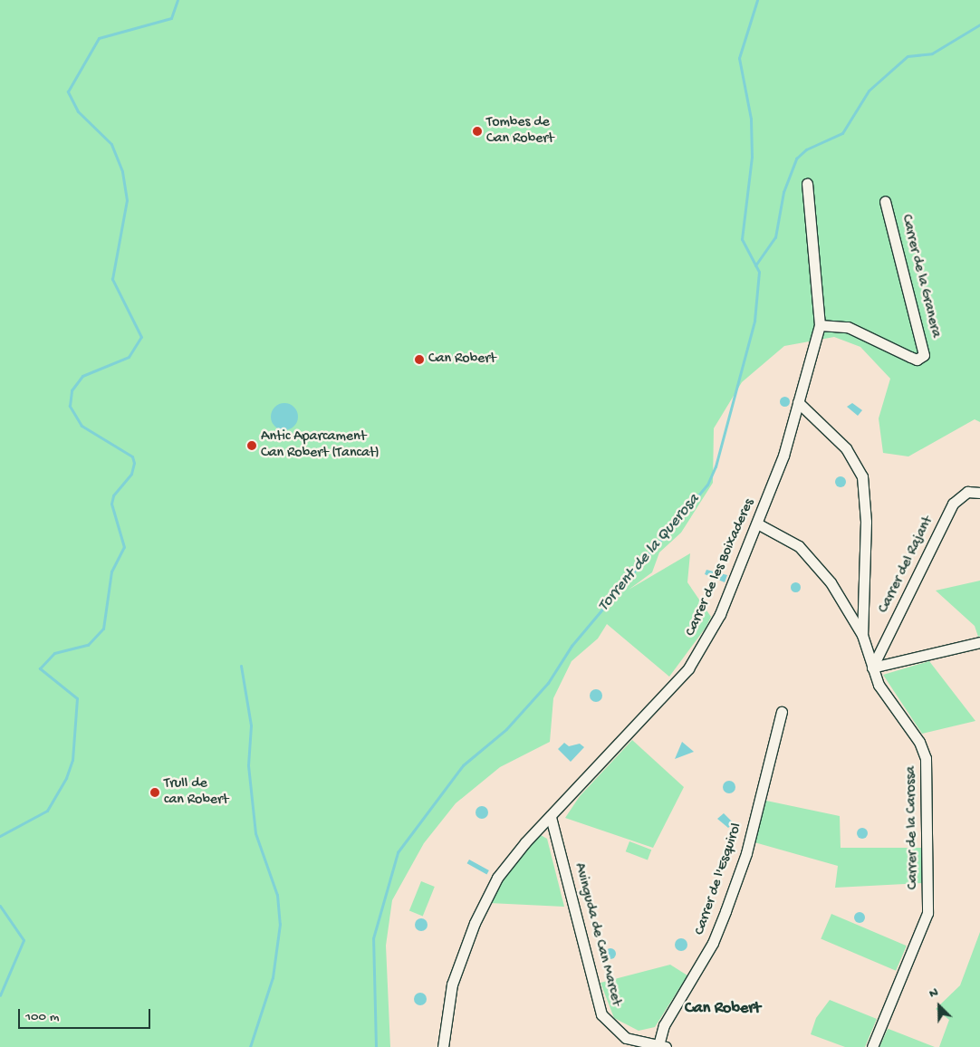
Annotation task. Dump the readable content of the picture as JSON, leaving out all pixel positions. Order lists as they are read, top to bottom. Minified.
{"streets":{"street":["Carrer de la Granera","Carrer del Rajant","Carrer de les Boixaderes","Carrer de la Carossa","Carrer de l'Esquirol","Avinguda de Can Marcet"]},"crossings":[["Carrer de la Granera","Carrer de les Boixaderes"],["Carrer del Rajant","Carrer de la Carossa"],["Carrer de les Boixaderes","Carrer de la Carossa"],["Carrer de les Boixaderes","Avinguda de Can Marcet"],["Carrer de l'Esquirol","Avinguda de Can Marcet"]],"districts":["Can Robert"],"water":["Torrent de la Querosa"],"places":["Tombes de Can Robert","Can Robert","Antic Aparcament Can Robert (Tancat)","Trull de can Robert"],"scale_bar":"100 m","north":"top left"}
